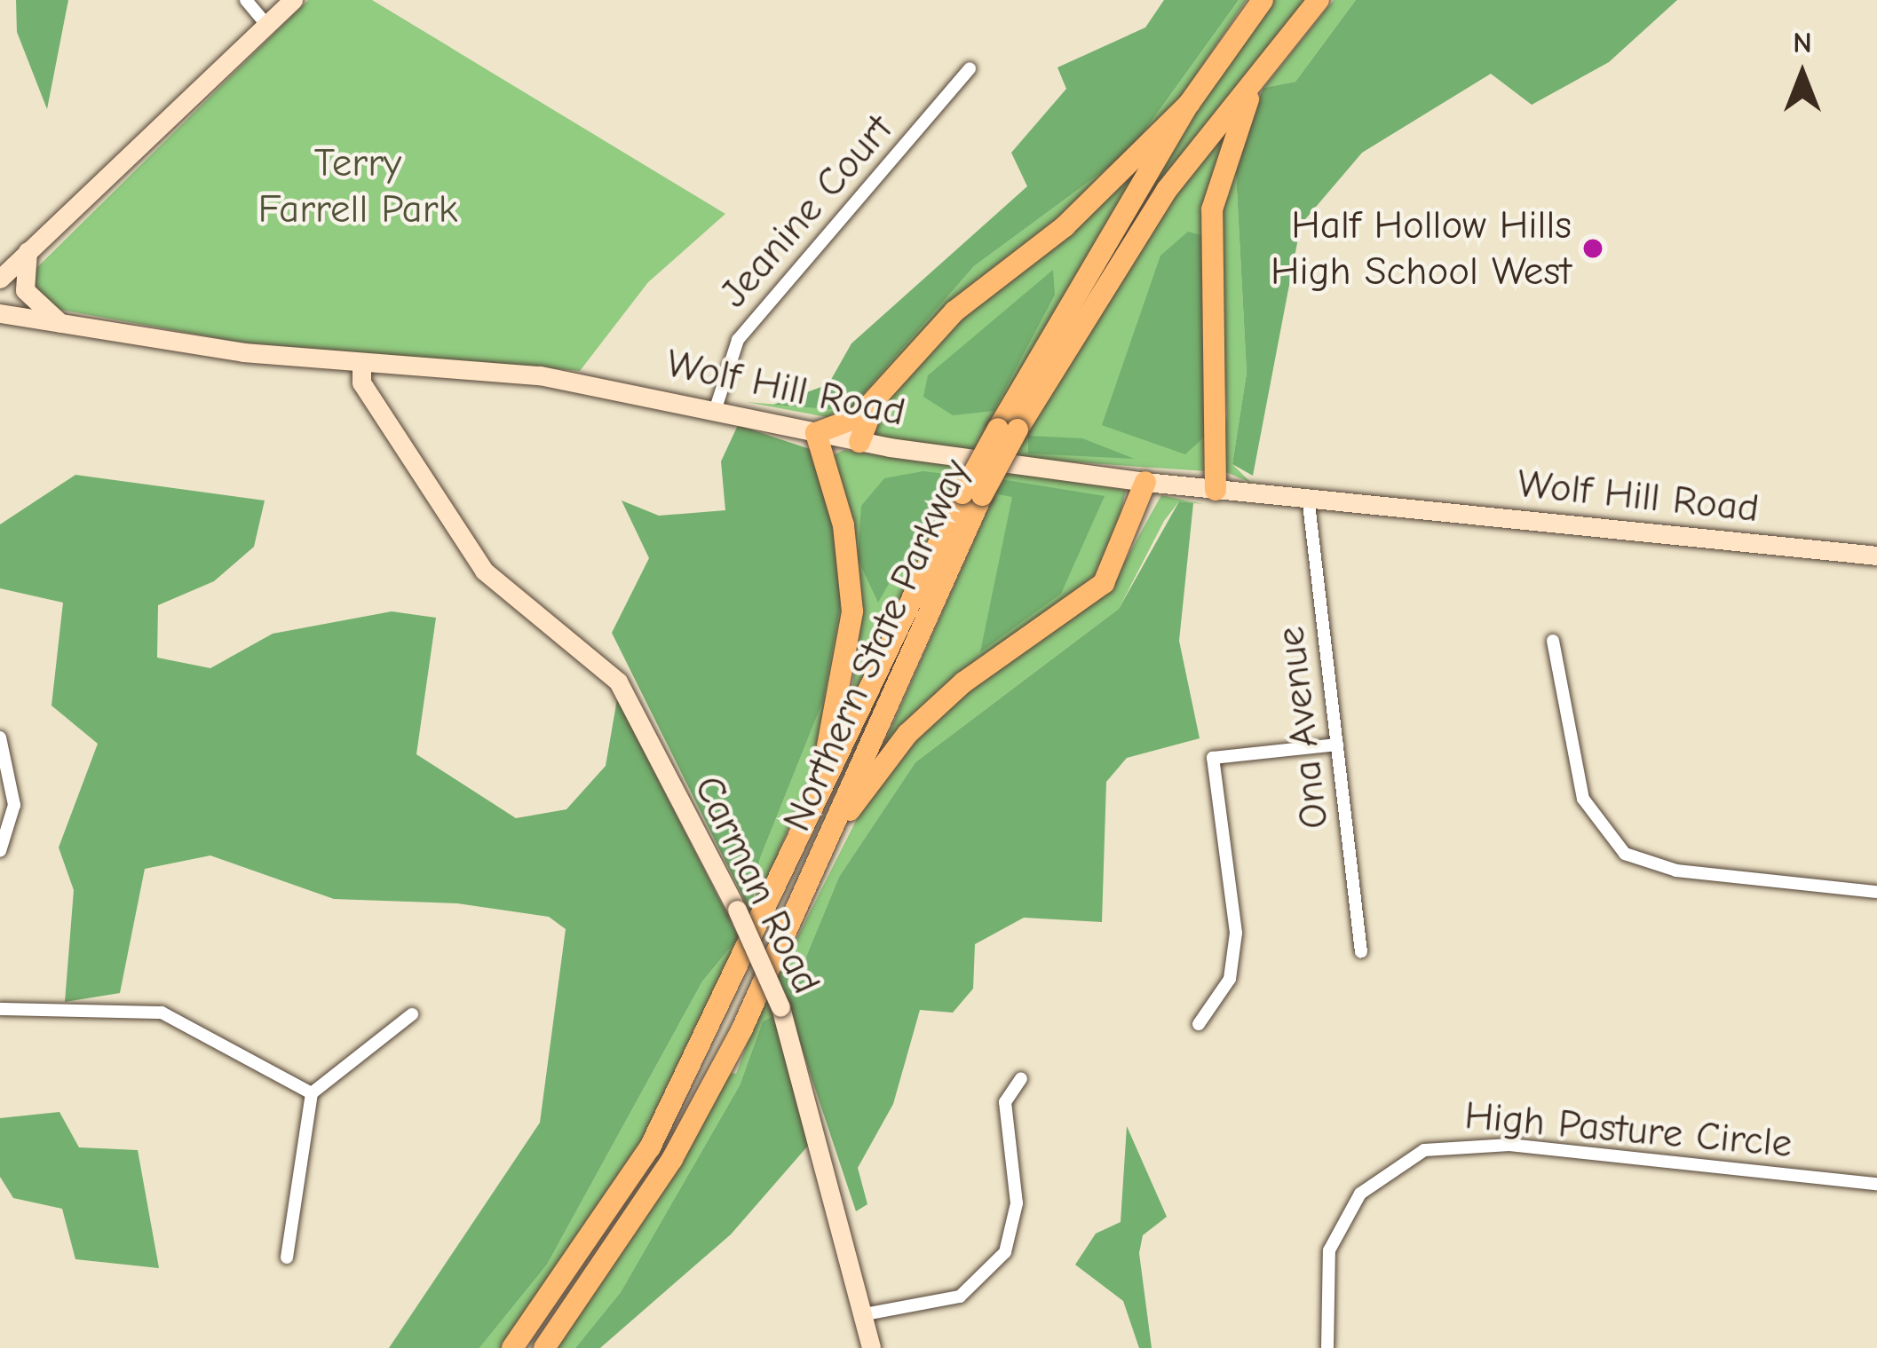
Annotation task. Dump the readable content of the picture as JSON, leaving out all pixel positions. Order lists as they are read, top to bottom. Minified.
{"streets":{"highway":["Northern State Parkway"],"street":["Jeanine Court","Wolf Hill Road","Ona Avenue","Carman Road","High Pasture Circle"]},"crossings":[["Jeanine Court","Wolf Hill Road"],["Wolf Hill Road","Ona Avenue"],["Wolf Hill Road","Carman Road"]],"parks":["Terry Farrell Park"],"places":["Half Hollow Hills High School West"],"north":"top"}
